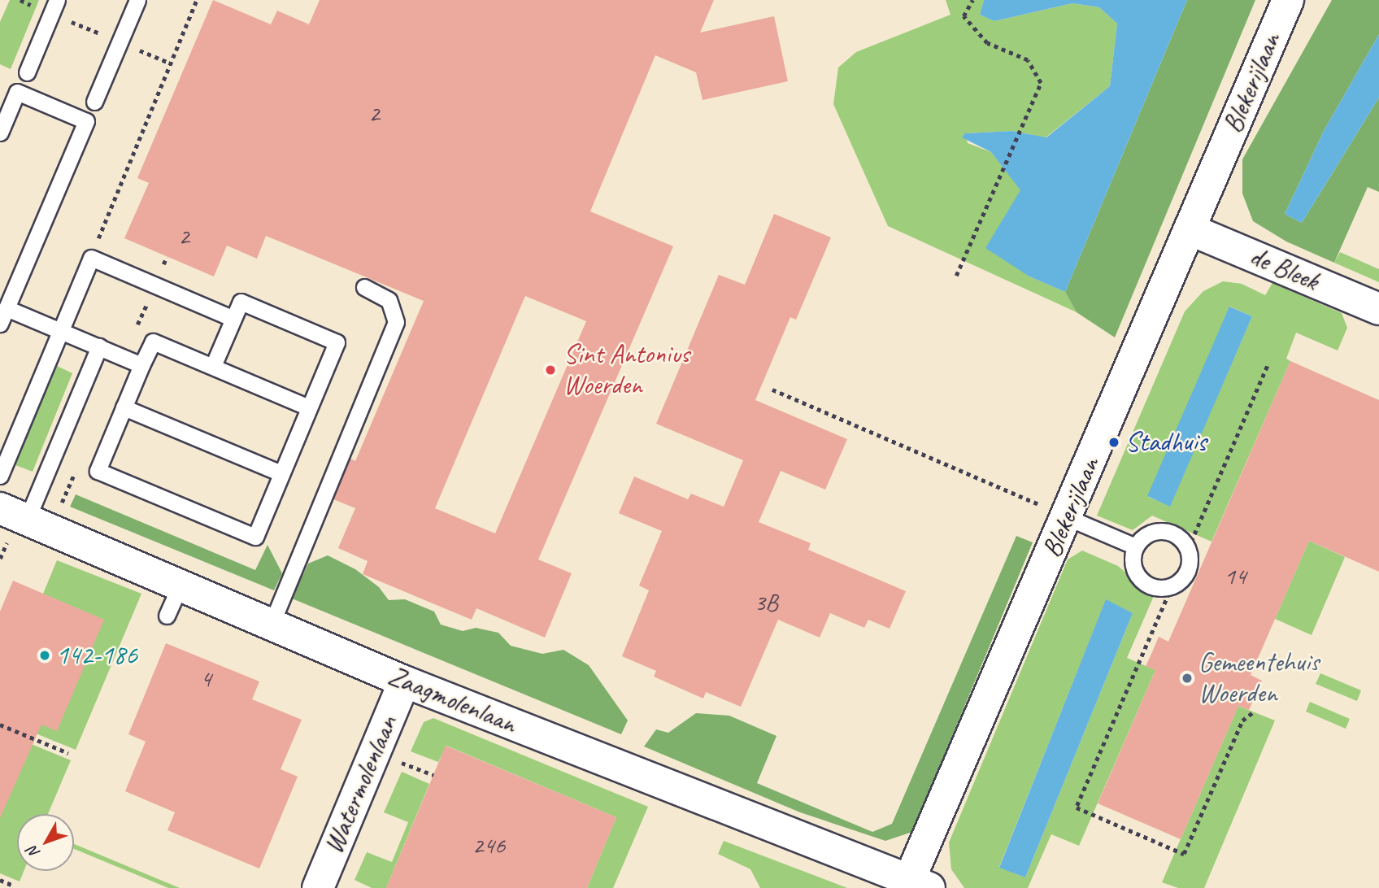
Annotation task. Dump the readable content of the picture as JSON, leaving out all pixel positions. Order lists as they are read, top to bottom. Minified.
{"streets":{"street":["Blekerijlaan","de Bleek","Zaagmolenlaan","Watermolenlaan"]},"crossings":[["Blekerijlaan","de Bleek"],["Blekerijlaan","Zaagmolenlaan"],["Zaagmolenlaan","Watermolenlaan"]],"places":["Sint Antonius Woerden","Stadhuis","142-186","Gemeentehuis Woerden"],"house_numbers":["2","2","14","3B","4","246"],"north":"bottom left"}
